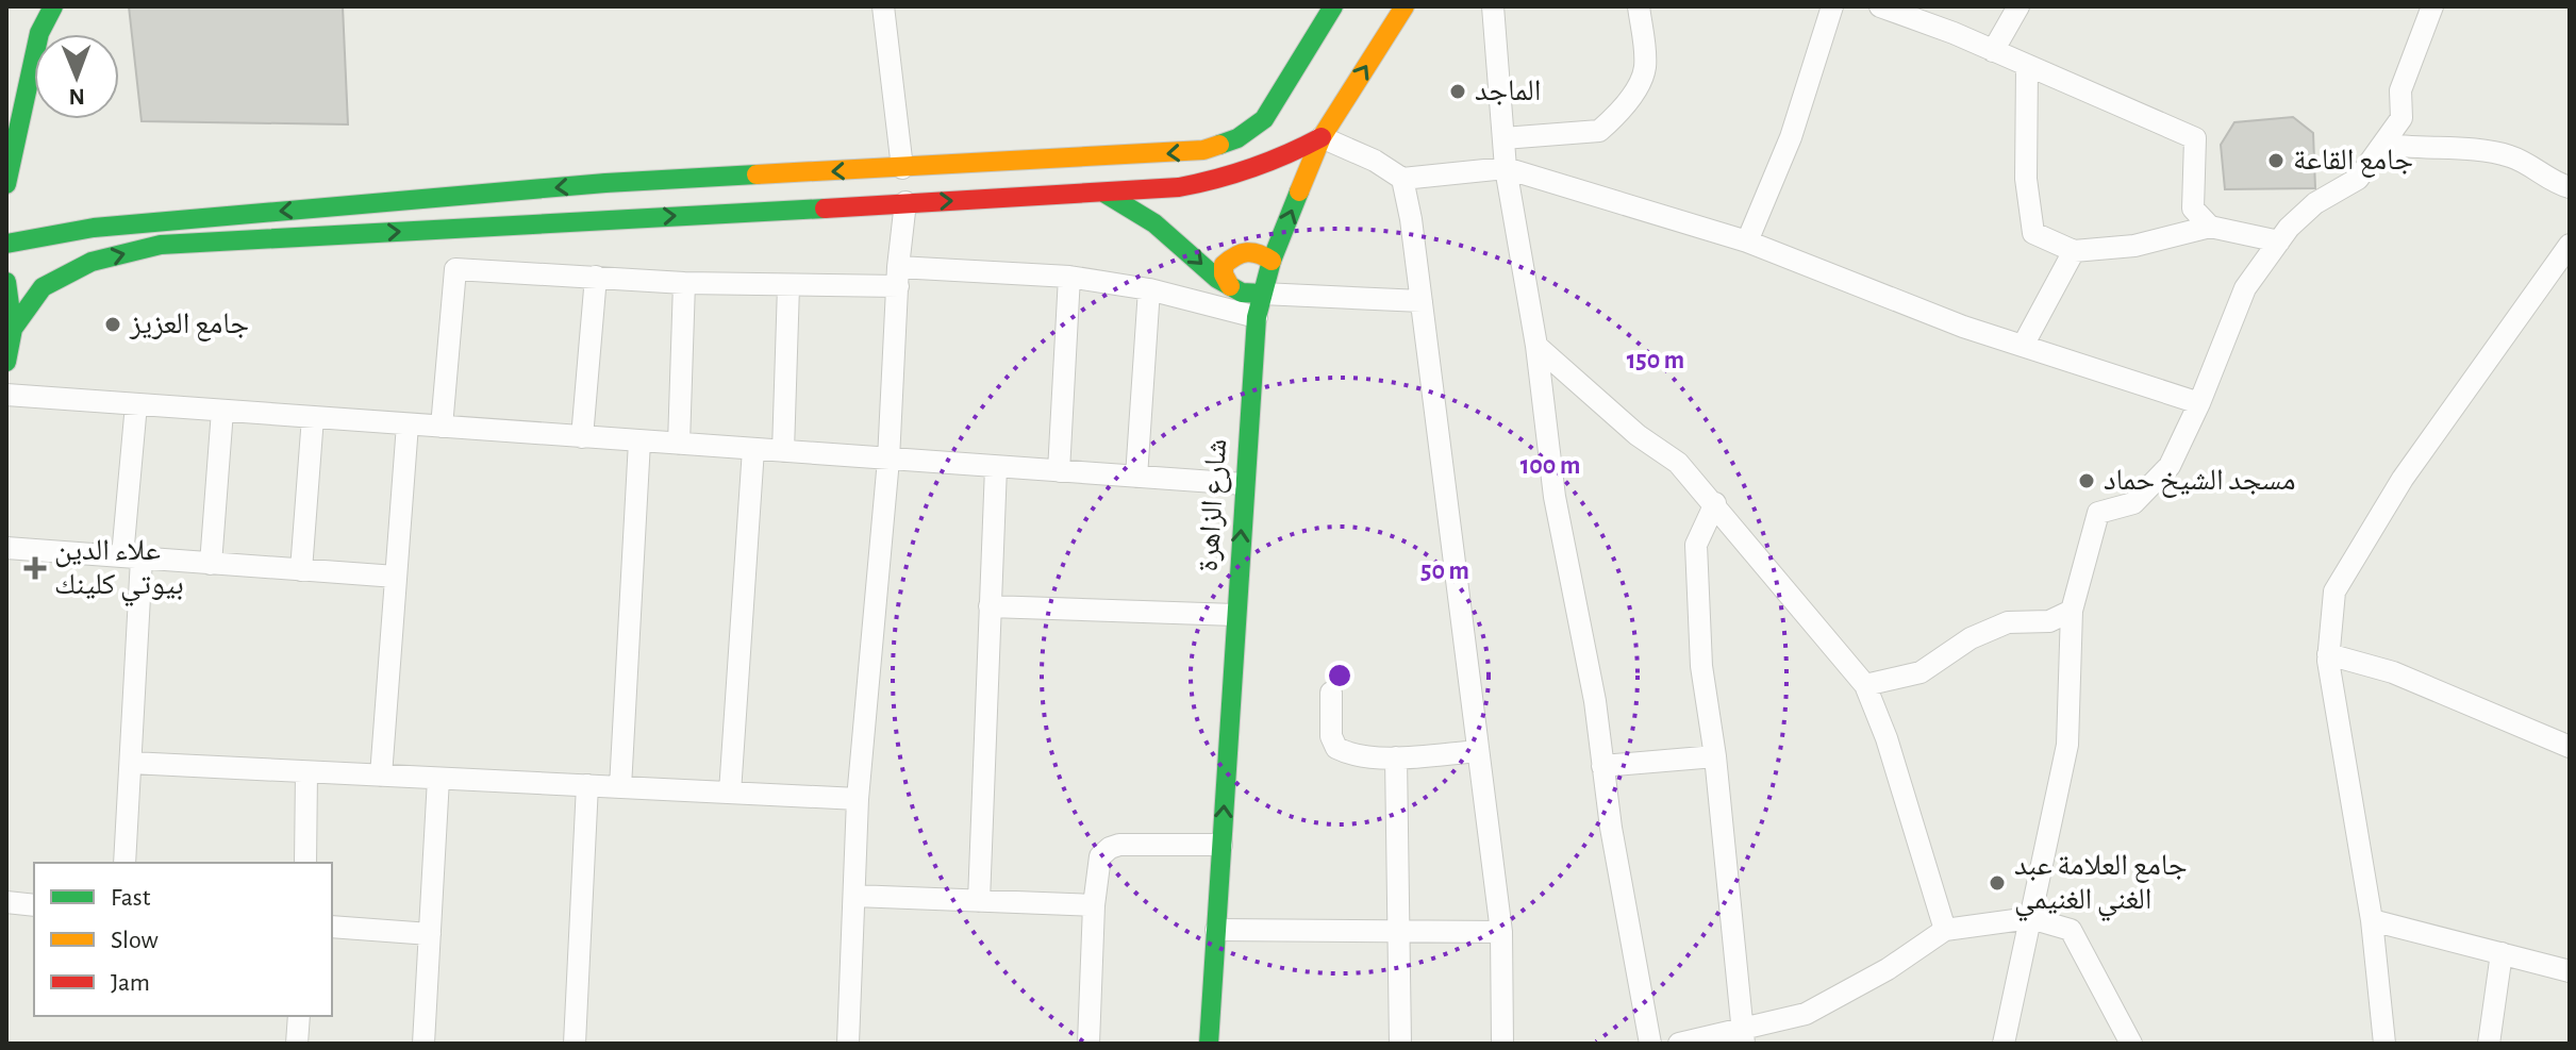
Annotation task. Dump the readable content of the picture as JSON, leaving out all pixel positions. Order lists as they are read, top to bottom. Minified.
{"streets":{"main road":["شارع الزاهرة"]},"one_way":["شارع الزاهرة"],"places":{"other":["الماجد","جامع القاعة","جامع العزيز","مسجد الشيخ حماد","جامع العلامة عبد الغني الغنيمي"],"health":["علاء الدين بيوتي كلينك"]},"legend":["Fast","Slow","Jam"],"north":"bottom","rings":["150 m","100 m","50 m"]}
